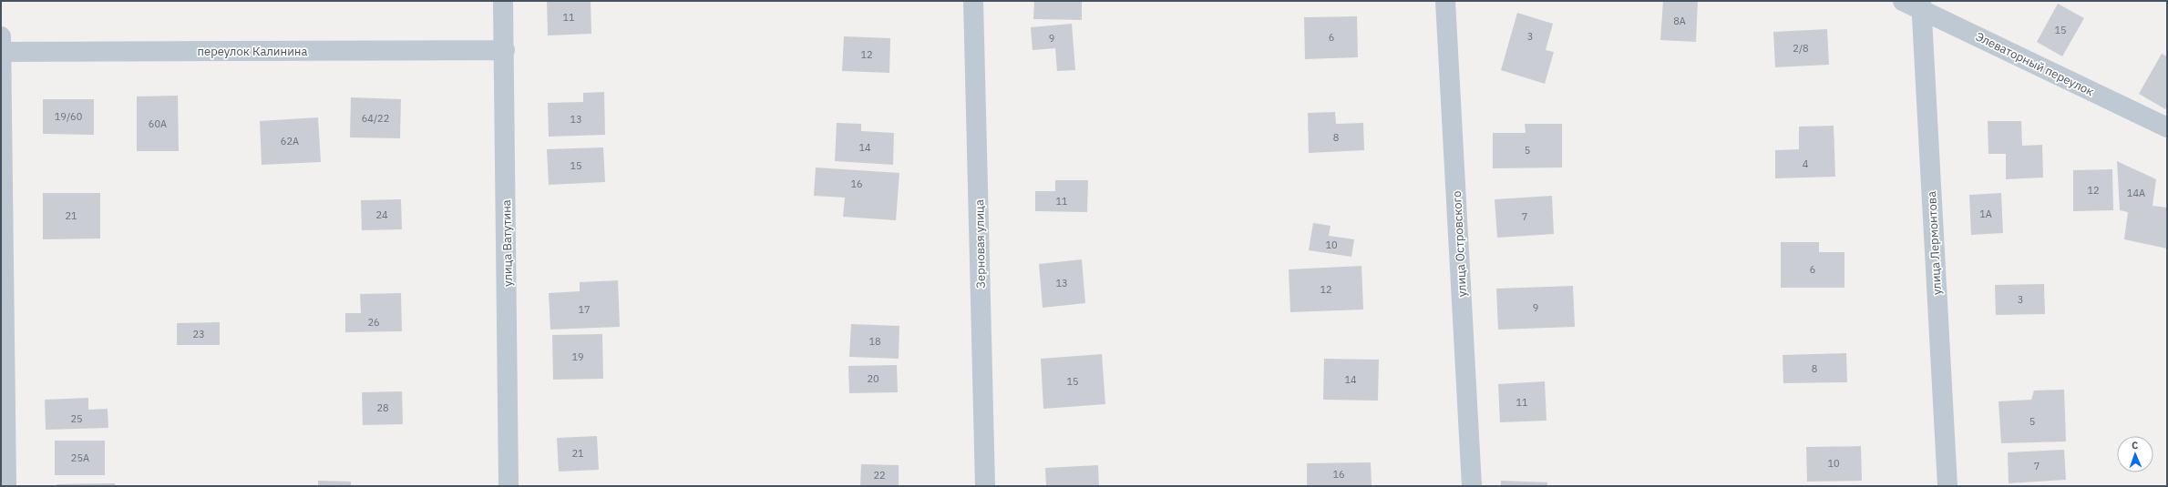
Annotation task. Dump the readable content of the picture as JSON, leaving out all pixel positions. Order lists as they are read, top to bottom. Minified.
{"streets":{"street":["переулок Калинина","Элеваторный переулок","улица Ватутина","улица Лермонтова","Зерновая улица","улица Островского"]},"crossings":[["переулок Калинина","улица Ватутина"],["Элеваторный переулок","улица Лермонтова"]],"house_numbers":["11","8А","15","3","6","9","2/8","12","19/60","64/22","13","60А","8","62А","14","5","4","15","16","12","14А","11","1А","24","21","7","10","6","13","12","3","9","17","26","23","18","19","8","20","14","15","11","28","25","5","21","25А","10","7","16","22"],"north":"top"}
